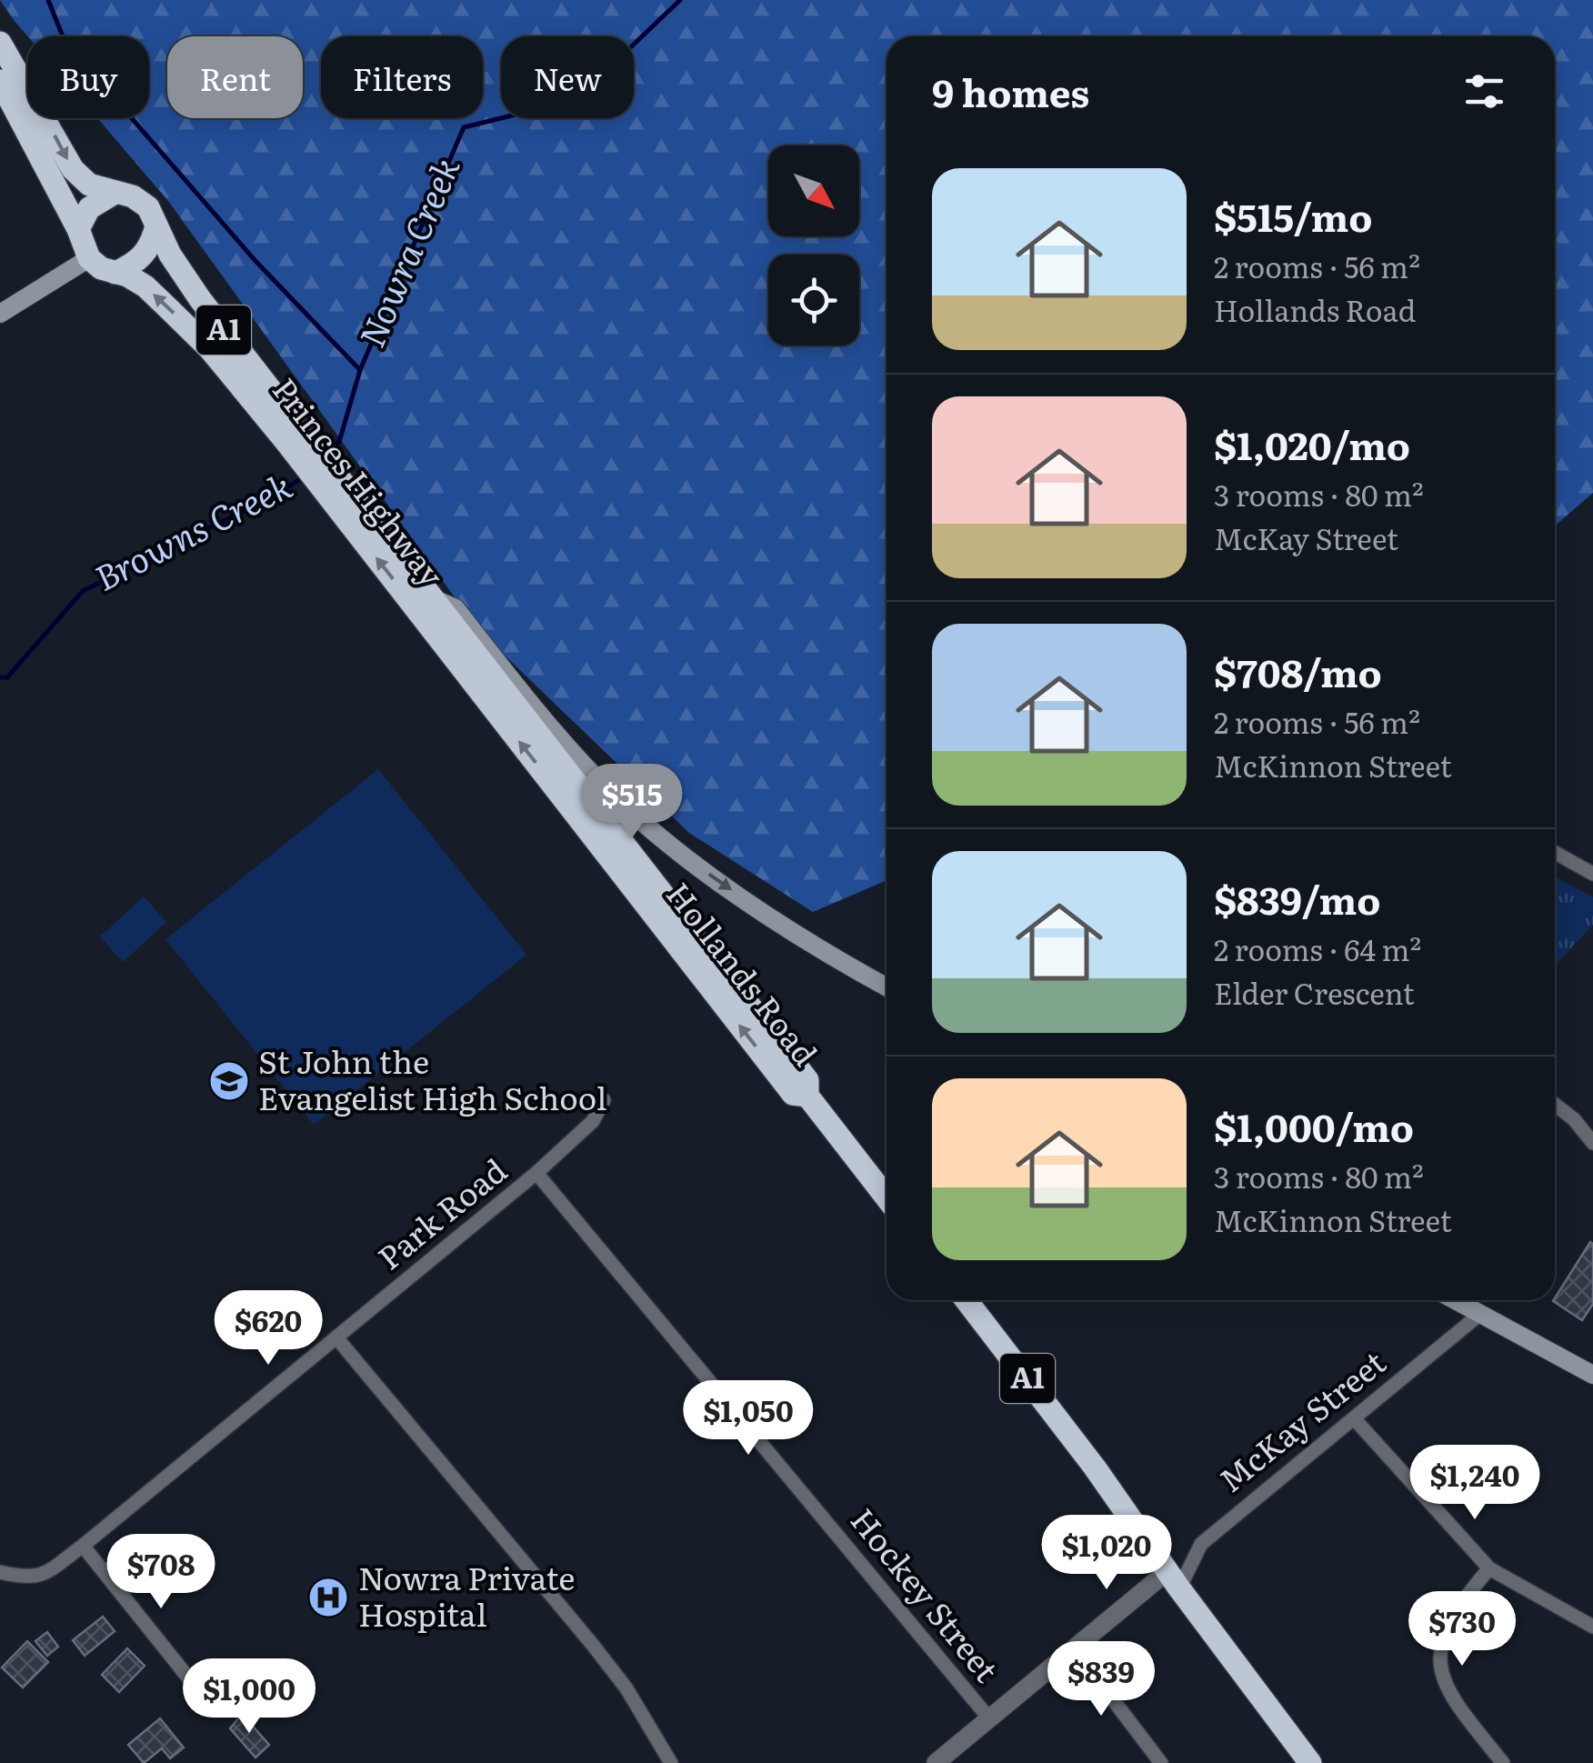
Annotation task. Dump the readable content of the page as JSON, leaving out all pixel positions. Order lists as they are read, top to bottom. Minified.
{"streets":{"highway":["A1","Princes Highway","Hollands Road"],"street":["Park Road","McKay Street","Hockey Street"]},"crossings":[["A1","Princes Highway"],["A1","McKay Street"],["Princes Highway","Hollands Road"],["Park Road","Hockey Street"],["McKay Street","Hockey Street"]],"water":["Nowra Creek","Browns Creek"],"places":{"school or university":["St John the Evangelist High School"],"hospital":["Nowra Private Hospital"]},"north":"bottom right","page":{"chip":["Buy","Rent","Filters","New"],"heading":"9 homes","list":[{"name":"$515/mo","note":"2 rooms · 56 m² · Hollands Road"},{"name":"$1,020/mo","note":"3 rooms · 80 m² · McKay Street"},{"name":"$708/mo","note":"2 rooms · 56 m² · McKinnon Street"},{"name":"$839/mo","note":"2 rooms · 64 m² · Elder Crescent"},{"name":"$1,000/mo","note":"3 rooms · 80 m² · McKinnon Street"}],"price":["$515","$620","$1,050","$1,240","$1,020","$708","$730","$839","$1,000"]}}
